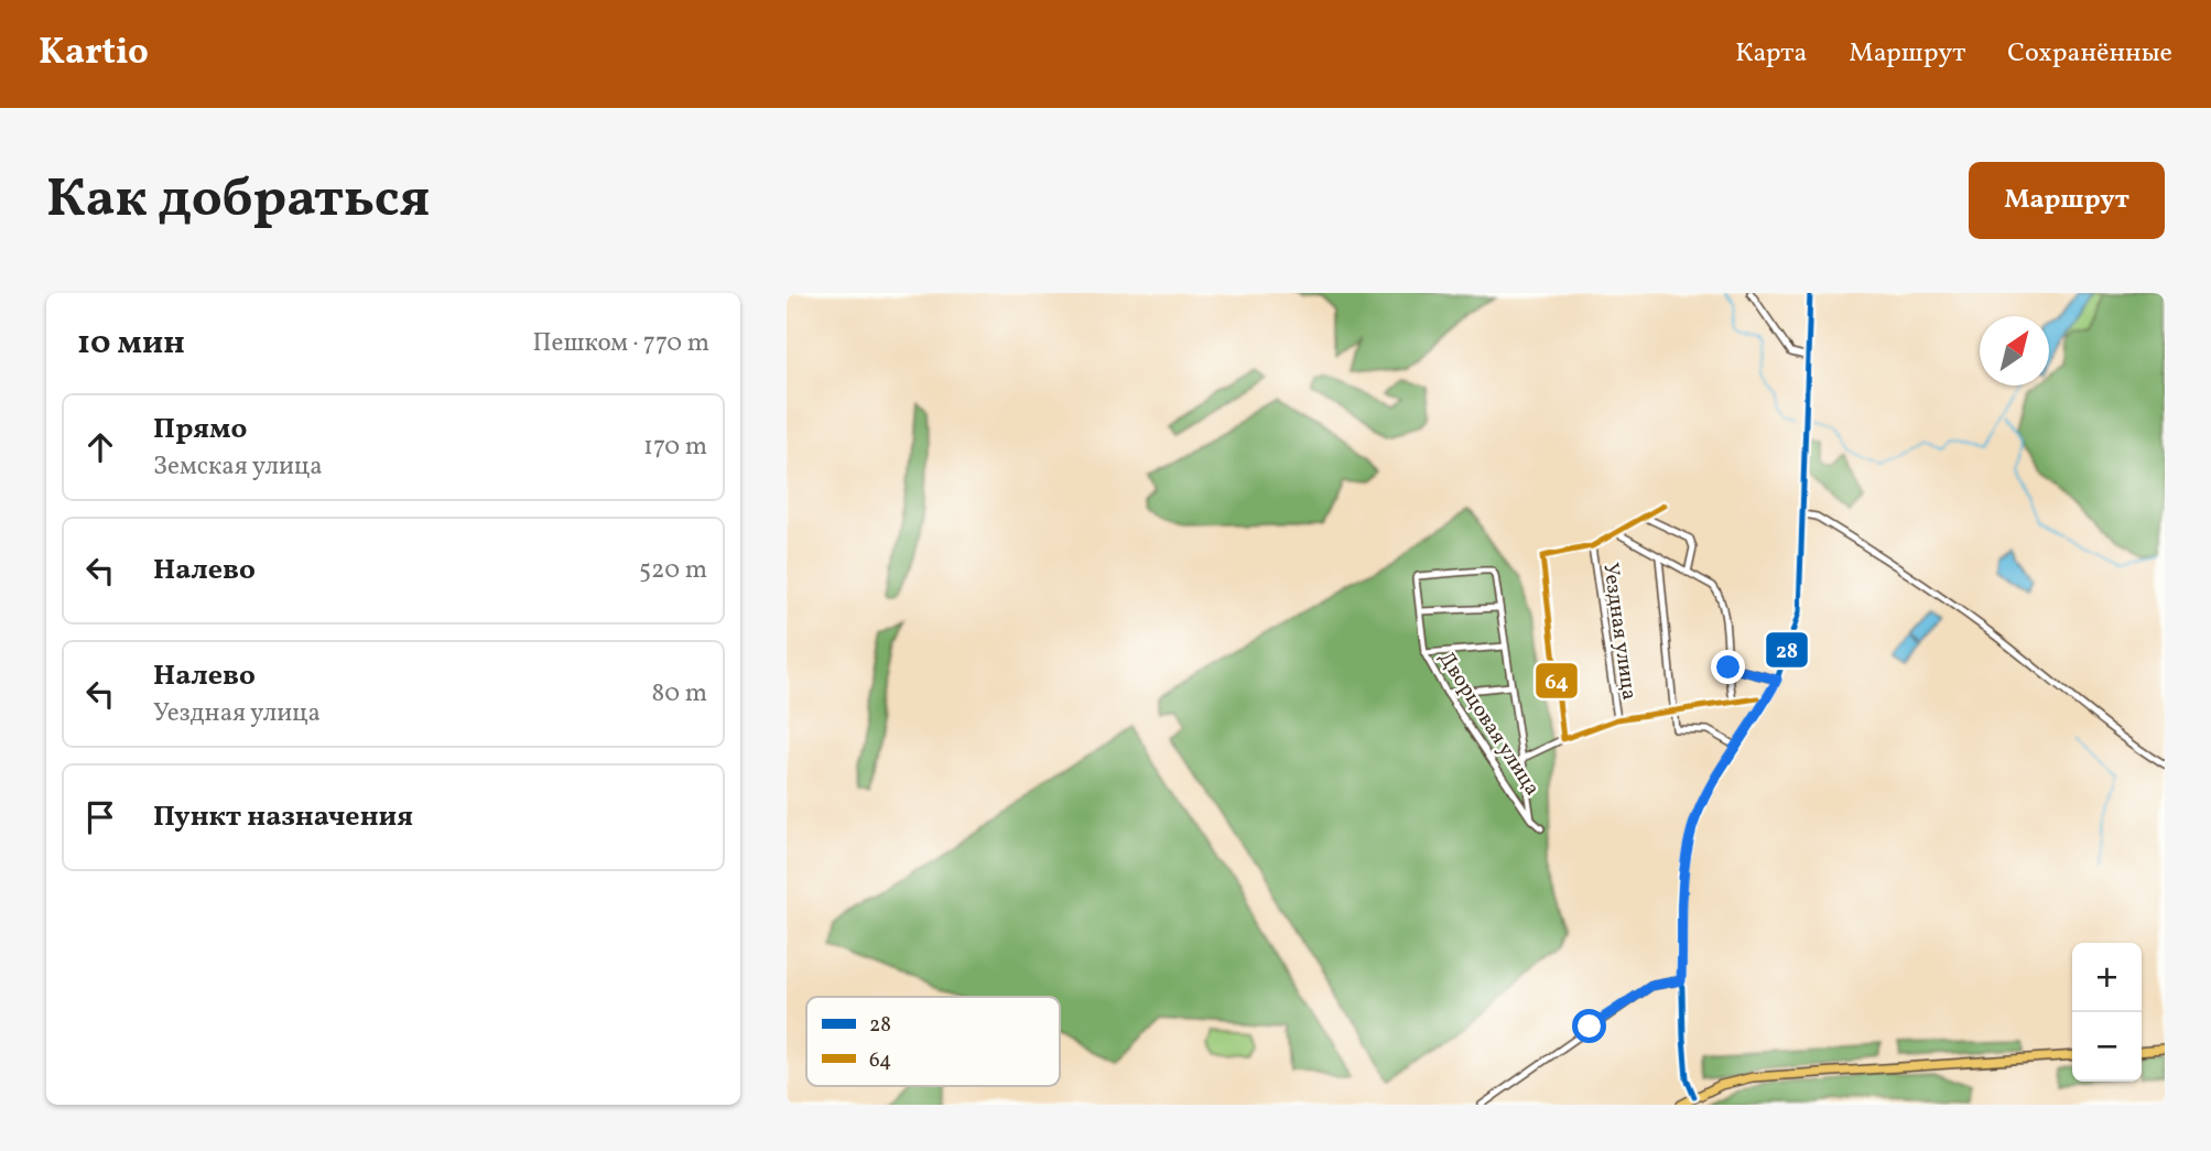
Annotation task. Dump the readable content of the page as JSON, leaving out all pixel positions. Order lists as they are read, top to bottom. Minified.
{"streets":{"street":["Уездная улица","Дворцовая улица"]},"lines":["transit line 28","transit line 64"],"legend":["28","64"],"north":"top right","page":{"header":"Kartio","nav":["Карта","Маршрут","Сохранённые"],"buttons":"Маршрут","title":"Как добраться","heading":["10 мин","Пешком · 770 m"],"list":[["Прямо","Земская улица","170 m"],["Налево","520 m"],["Налево","Уездная улица","80 m"],"Пункт назначения"],"map_buttons":["+","−"]}}
